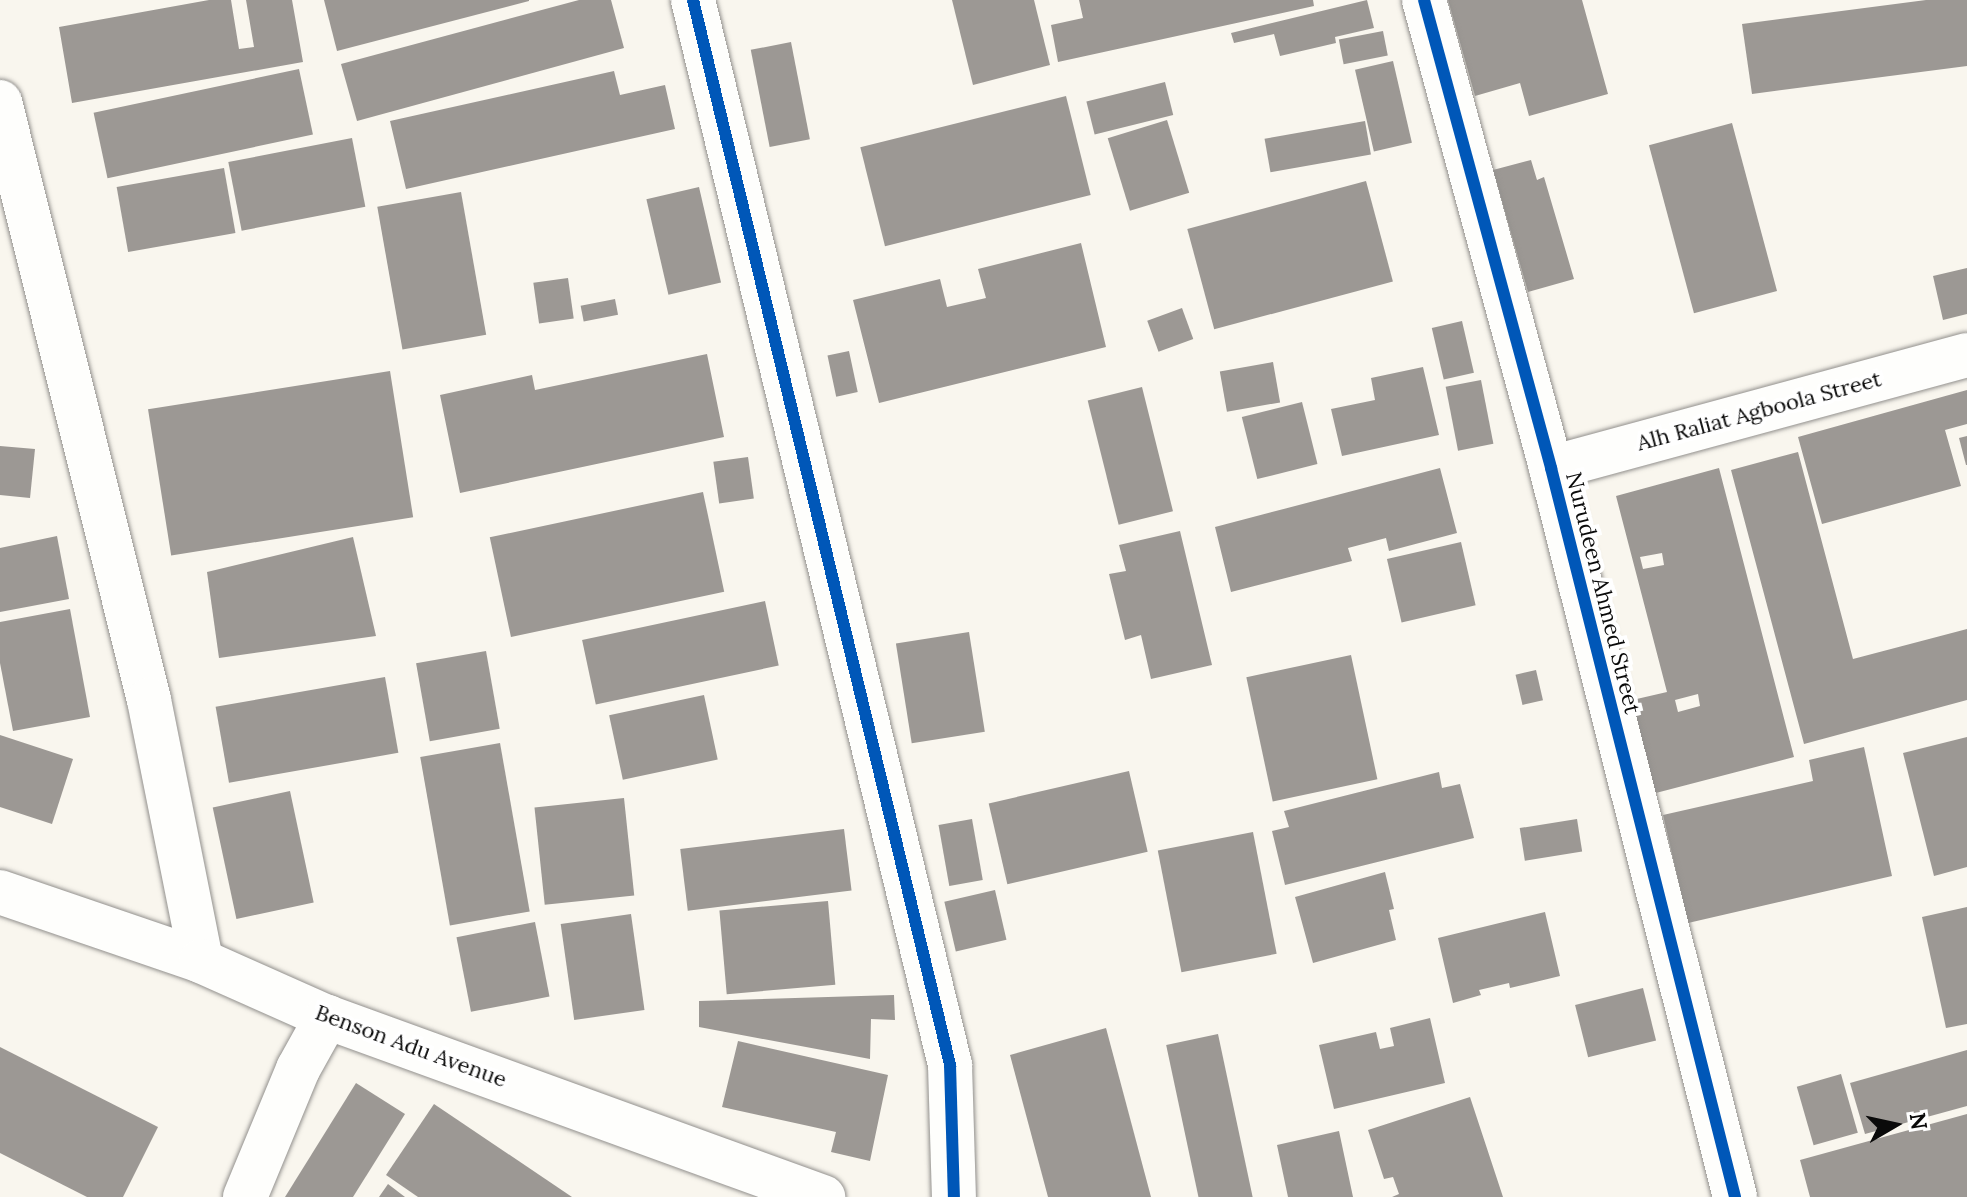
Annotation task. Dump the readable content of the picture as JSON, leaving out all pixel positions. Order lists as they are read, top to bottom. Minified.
{"streets":{"street":["Alh Raliat Agboola Street","Nurudeen Ahmed Street","Benson Adu Avenue"]},"crossings":[["Alh Raliat Agboola Street","Nurudeen Ahmed Street"]],"north":"right"}
